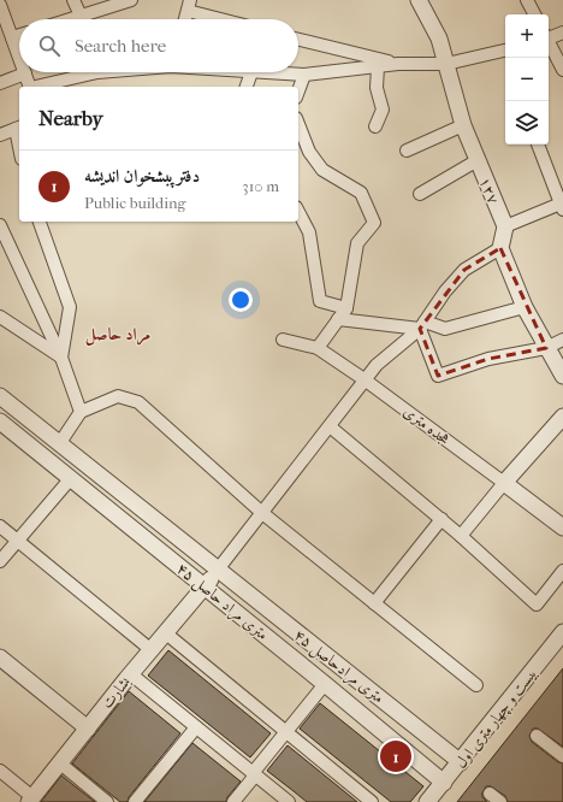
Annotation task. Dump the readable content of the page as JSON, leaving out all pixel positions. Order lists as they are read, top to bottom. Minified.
{"streets":{"street":["۱۲۷","هجده متری","۴۵ متری مراد حاصل","۴۵ متری مرادحاصل","بشارت","بیست و چهار متری اول"]},"crossings":[["۴۵ متری مراد حاصل","۴۵ متری مرادحاصل"],["۴۵ متری مراد حاصل","بشارت"],["۴۵ متری مراد حاصل","بیست و چهار متری اول"],["۴۵ متری مرادحاصل","بشارت"],["۴۵ متری مرادحاصل","بیست و چهار متری اول"]],"districts":["مراد حاصل"],"page":{"map_buttons":["+","−"],"search":"Search here","heading":"Nearby","list":[{"mark":"1","name":"دفترپبشخوان اندیشه","note":"Public building","value":"310 m"}],"pins":"1"}}
